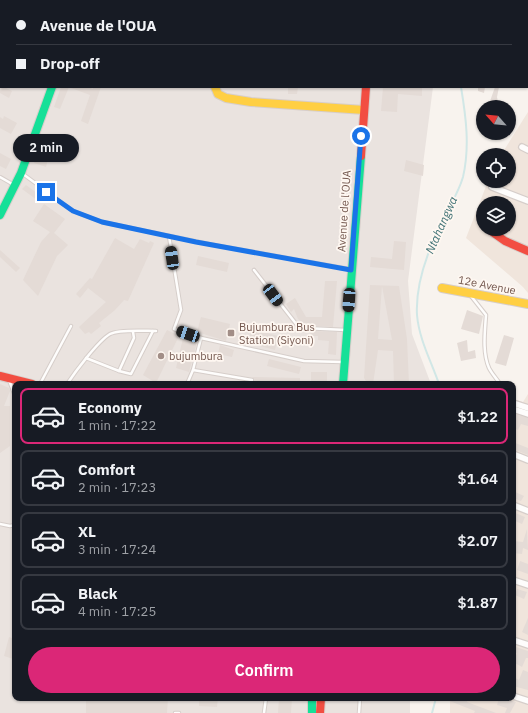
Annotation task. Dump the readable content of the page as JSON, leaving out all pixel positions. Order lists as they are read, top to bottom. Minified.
{"streets":{"street":["Avenue de l'OUA","12e Avenue"]},"water":["Ntahangwa"],"places":{"transit":["Bujumbura Bus Station (Siyoni)"],"other":["bujumbura"]},"north":"top left","page":{"banner":["Avenue de l'OUA","Drop-off"],"bubble":"2 min","list":[{"name":"Economy","note":"1 min · 17:22","value":"$1.22"},{"name":"Comfort","note":"2 min · 17:23","value":"$1.64"},{"name":"XL","note":"3 min · 17:24","value":"$2.07"},{"name":"Black","note":"4 min · 17:25","value":"$1.87"}],"buttons":"Confirm"}}
